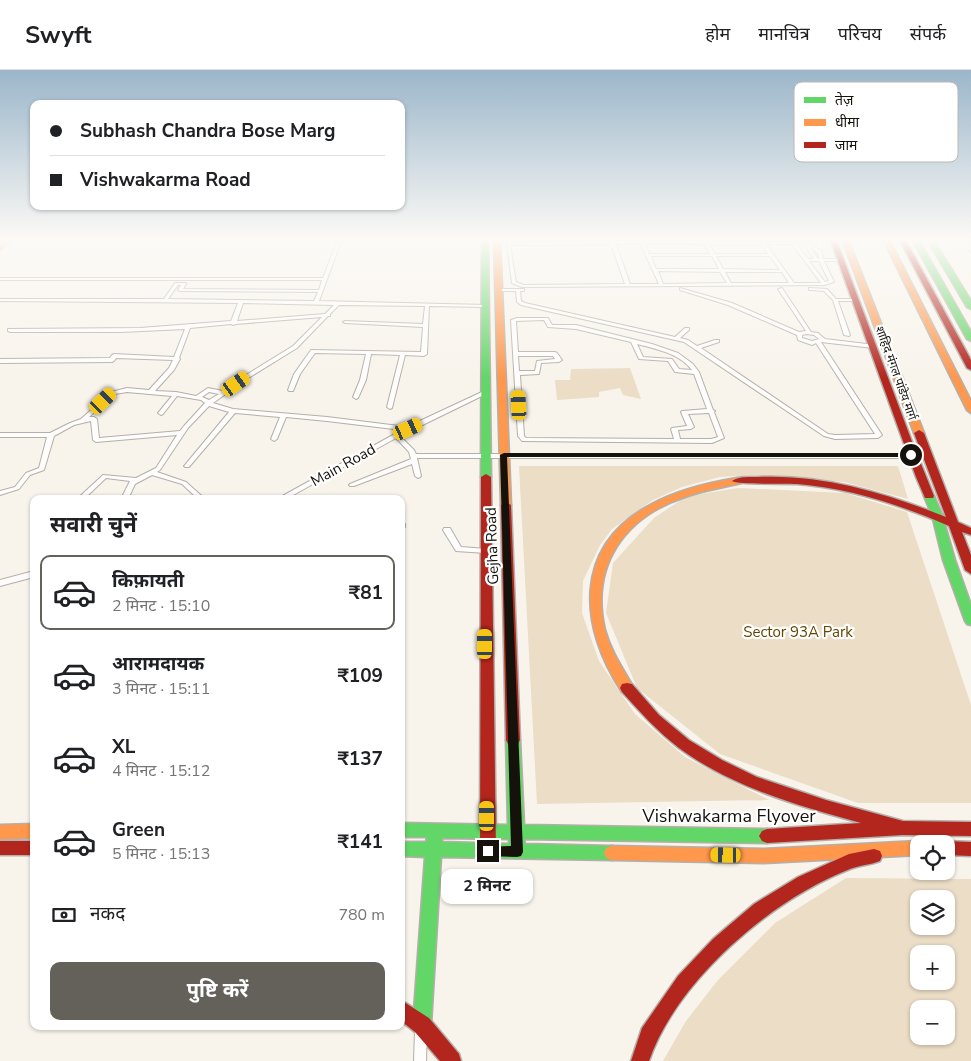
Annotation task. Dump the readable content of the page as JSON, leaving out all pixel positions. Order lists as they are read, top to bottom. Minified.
{"streets":{"main road":["शाहिद मंगल पांडेय मार्ग","Gejha Road","Vishwakarma Flyover"],"street":["Main Road"]},"crossings":[["Main Road","Gejha Road"],["Gejha Road","Vishwakarma Flyover"]],"parks":["Sector 93A Park"],"legend":["तेज़","धीमा","जाम"],"page":{"header":"Swyft","nav":["होम","मानचित्र","परिचय","संपर्क"],"banner":["Subhash Chandra Bose Marg","Vishwakarma Road"],"heading":"सवारी चुनें","list":[{"name":"किफ़ायती","note":"2 मिनट · 15:10","value":"₹81"},{"name":"आरामदायक","note":"3 मिनट · 15:11","value":"₹109"},{"name":"XL","note":"4 मिनट · 15:12","value":"₹137"},{"name":"Green","note":"5 मिनट · 15:13","value":"₹141"}],"map_buttons":["+","−"],"bubble":"2 मिनट","pay":["नकद","780 m"],"buttons":"पुष्टि करें"}}
